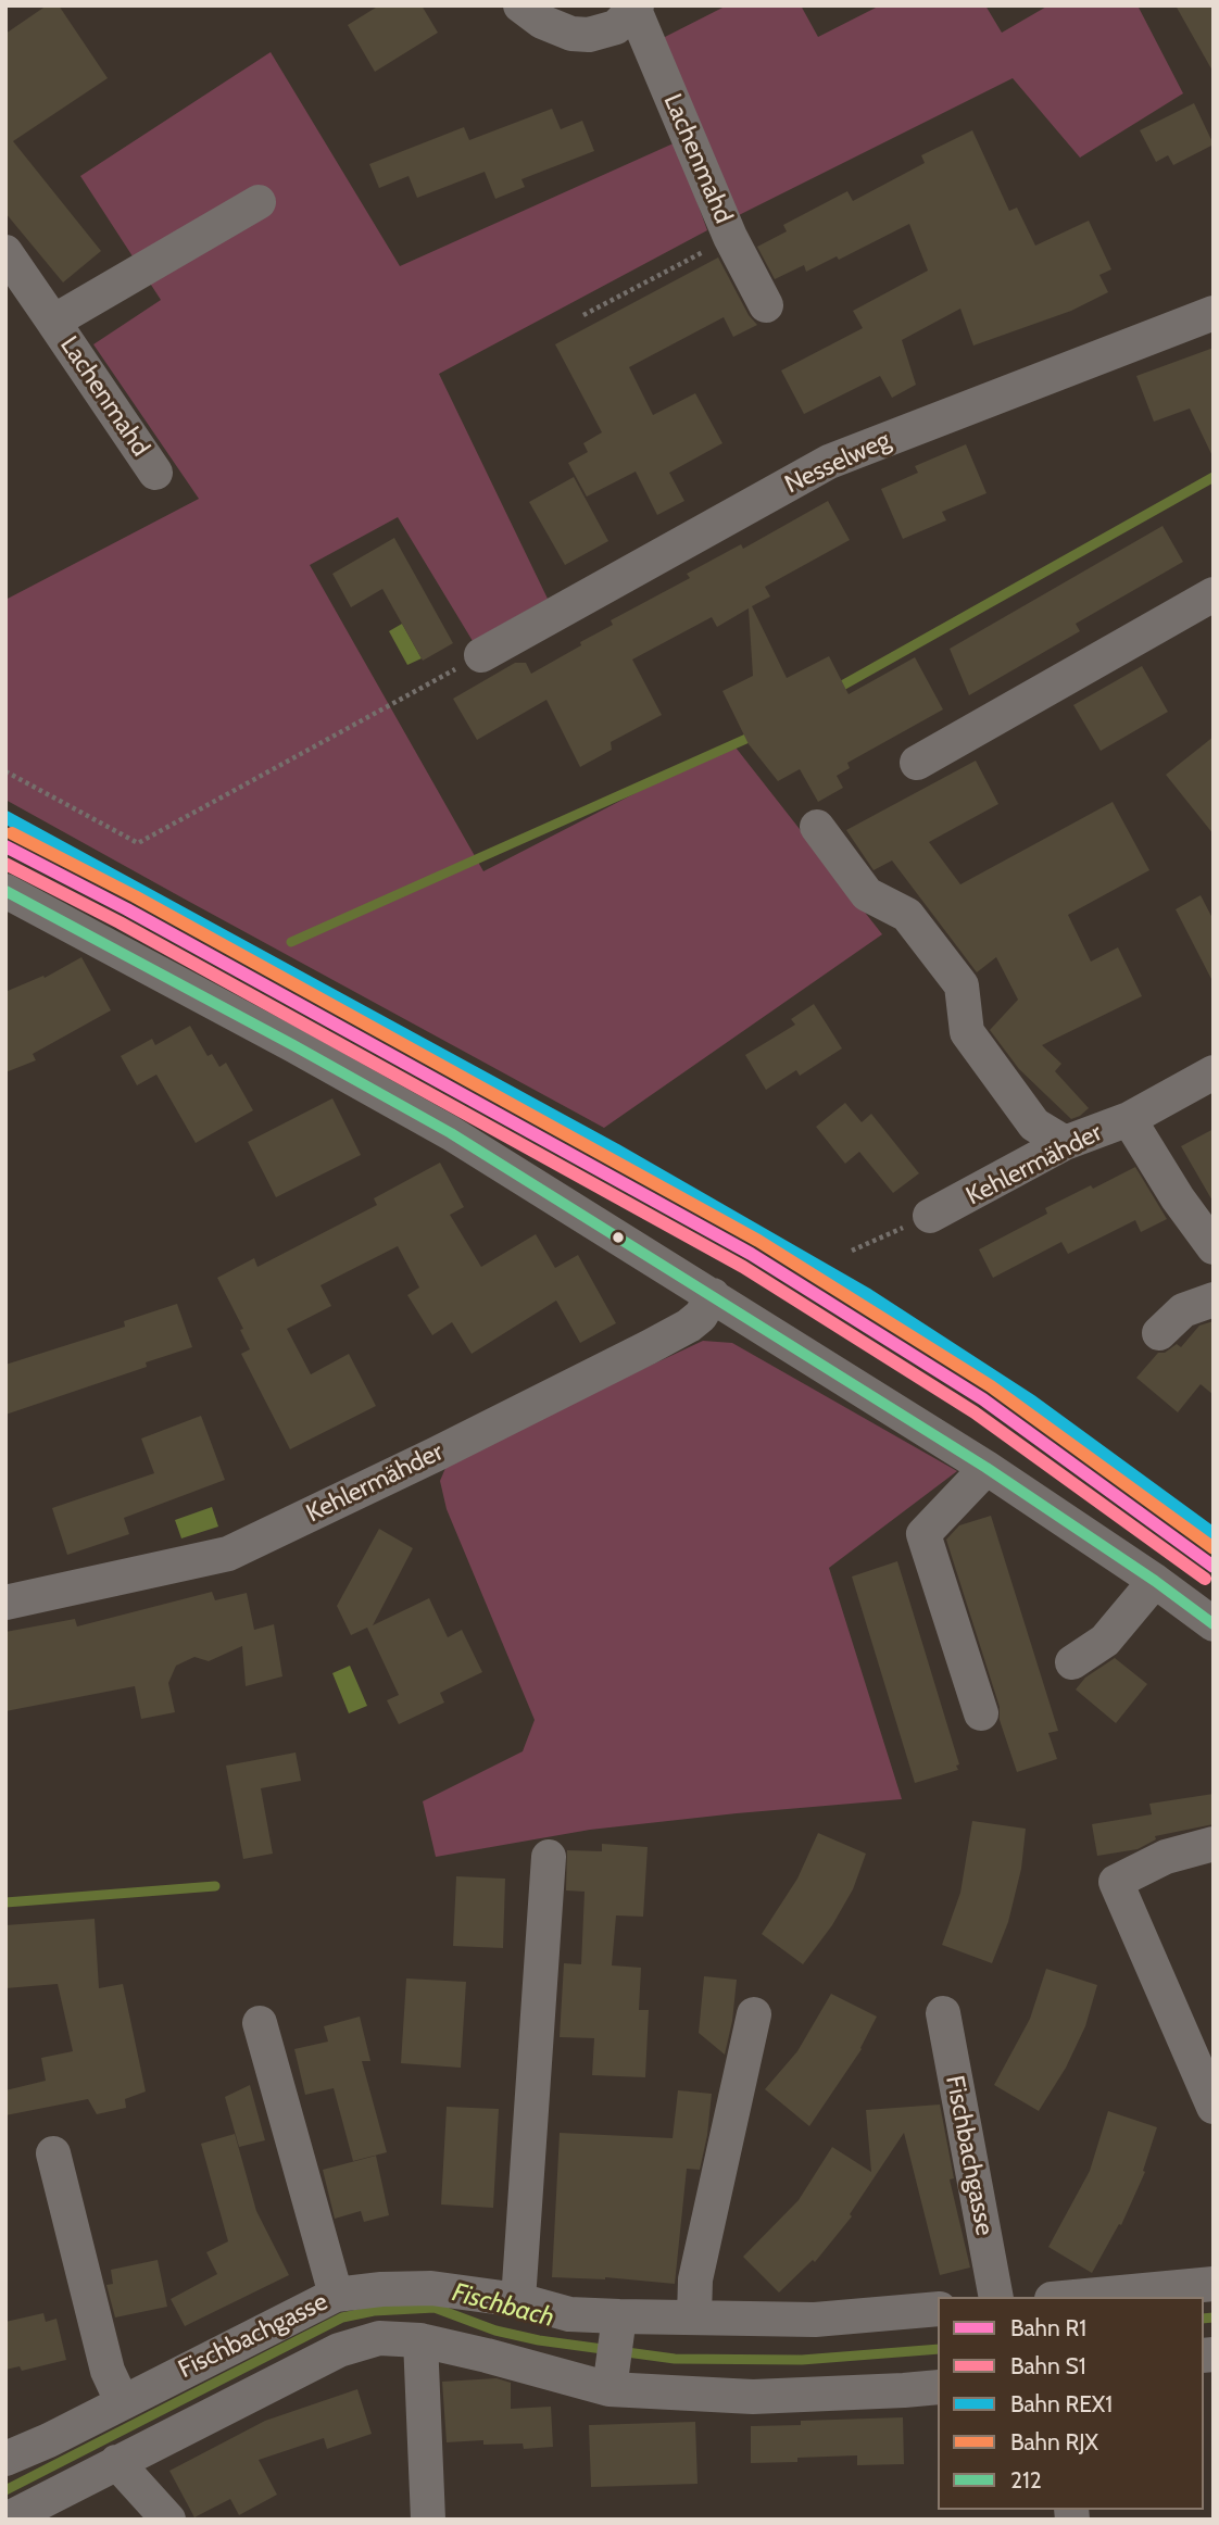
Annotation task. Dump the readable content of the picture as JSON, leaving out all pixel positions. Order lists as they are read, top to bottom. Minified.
{"streets":{"street":["Lachenmahd","Nesselweg","Kehlermähder","Fischbachgasse"]},"water":["Fischbach"],"lines":["rail line REX1","rail line RJX","rail line R1","rail line S1","transit line 212"],"legend":["Bahn R1","Bahn S1","Bahn REX1","Bahn RJX","212"]}
